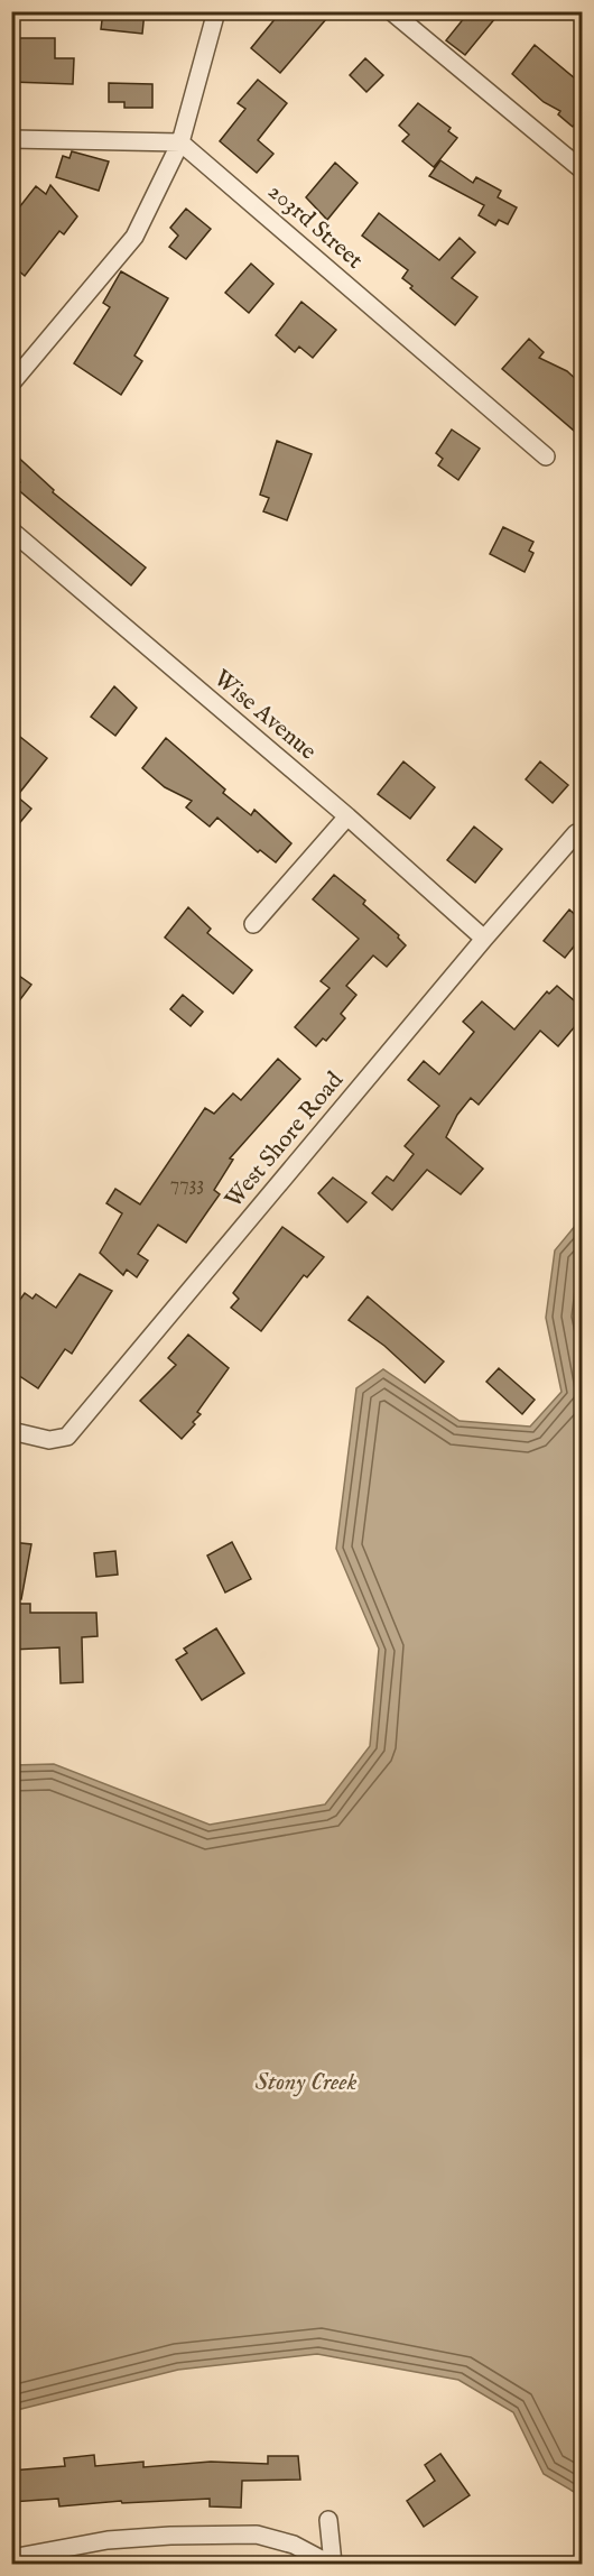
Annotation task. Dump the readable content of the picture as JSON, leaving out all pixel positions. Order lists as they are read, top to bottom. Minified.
{"streets":{"street":["203rd Street","Wise Avenue","West Shore Road"]},"crossings":[["Wise Avenue","West Shore Road"]],"water":["Stony Creek"],"house_numbers":["7733"]}
